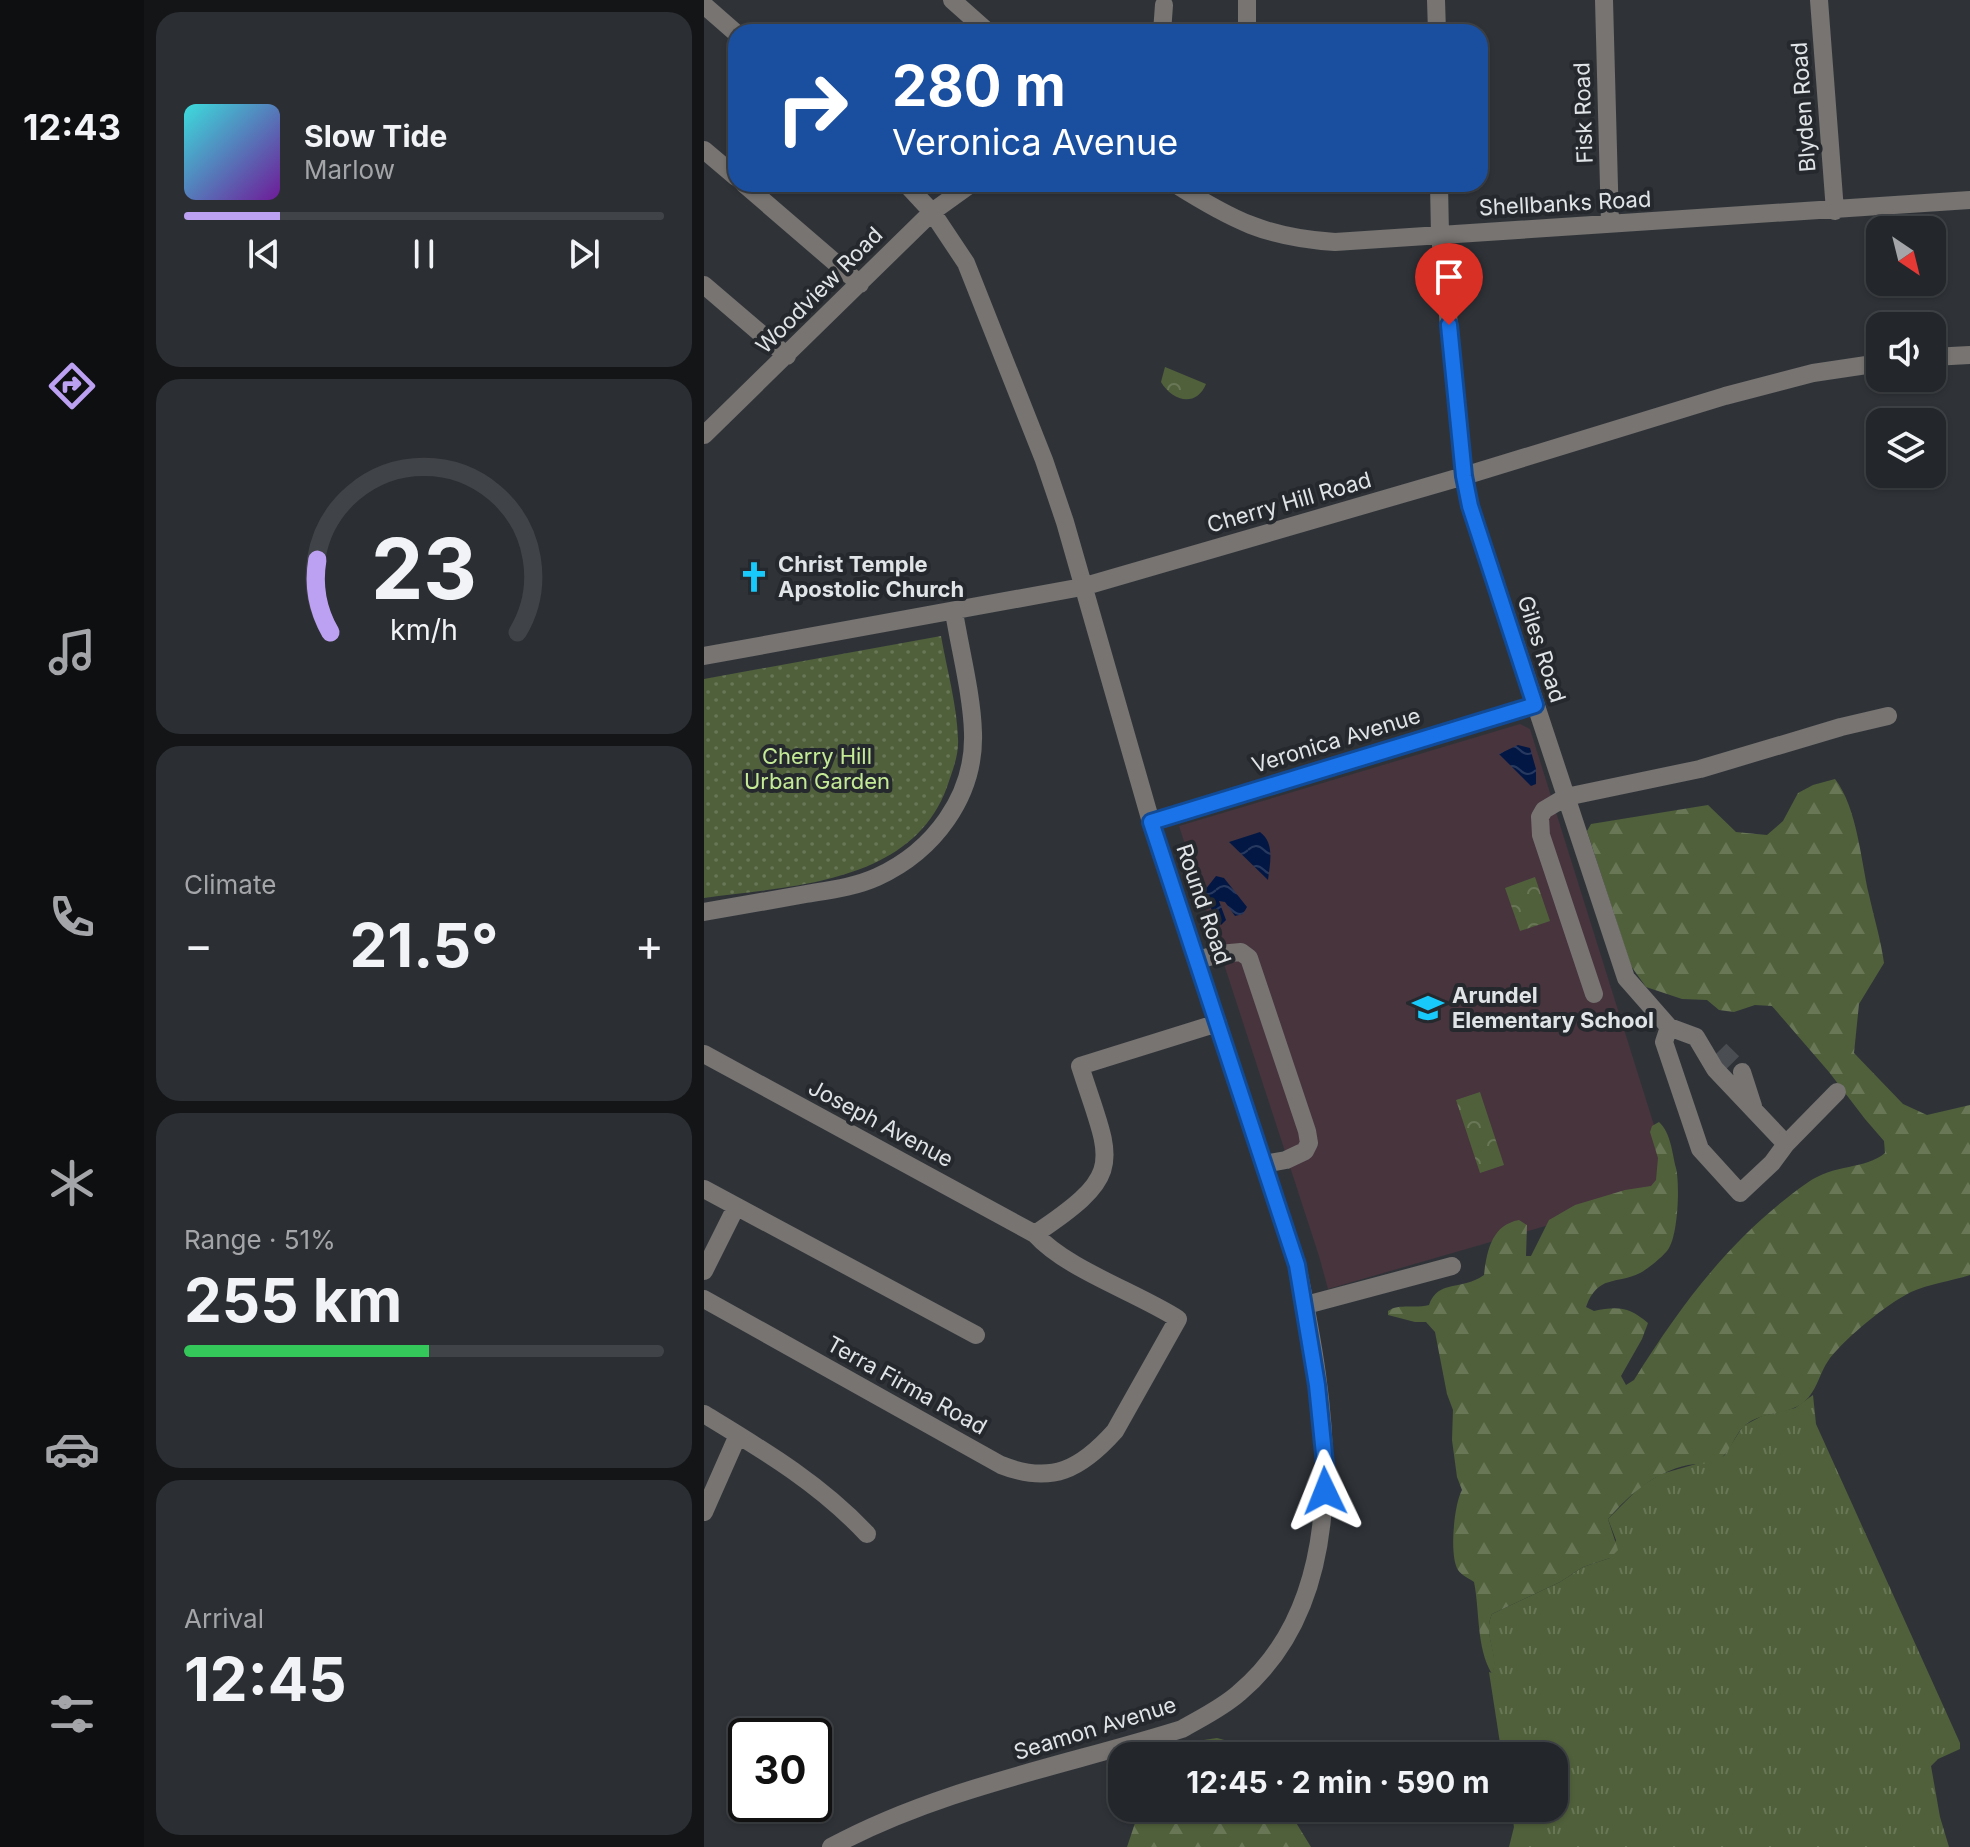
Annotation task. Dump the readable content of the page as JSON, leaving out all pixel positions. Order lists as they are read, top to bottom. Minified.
{"streets":{"street":["Blyden Road","Fisk Road","Shellbanks Road","Woodview Road","Cherry Hill Road","Giles Road","Veronica Avenue","Round Road","Joseph Avenue","Terra Firma Road","Seamon Avenue"]},"crossings":[["Blyden Road","Shellbanks Road"],["Fisk Road","Shellbanks Road"],["Shellbanks Road","Giles Road"],["Woodview Road","Round Road"],["Cherry Hill Road","Giles Road"],["Cherry Hill Road","Round Road"],["Giles Road","Veronica Avenue"],["Veronica Avenue","Round Road"],["Round Road","Seamon Avenue"],["Joseph Avenue","Terra Firma Road"]],"parks":["Cherry Hill Urban Garden"],"places":{"church":["Christ Temple Apostolic Church"],"school or university":["Arundel Elementary School"]},"north":"bottom right","page":{"tabs":"12:43","turn":["280 m","Veronica Avenue"],"song":["Slow Tide","Marlow"],"tile":["Climate",["Range · 51%","255 km"],["Arrival","12:45"]],"heat":["−","21.5°","+"],"limit":"30","trip":"12:45 · 2 min · 590 m","gauge":["23","km/h"]}}
